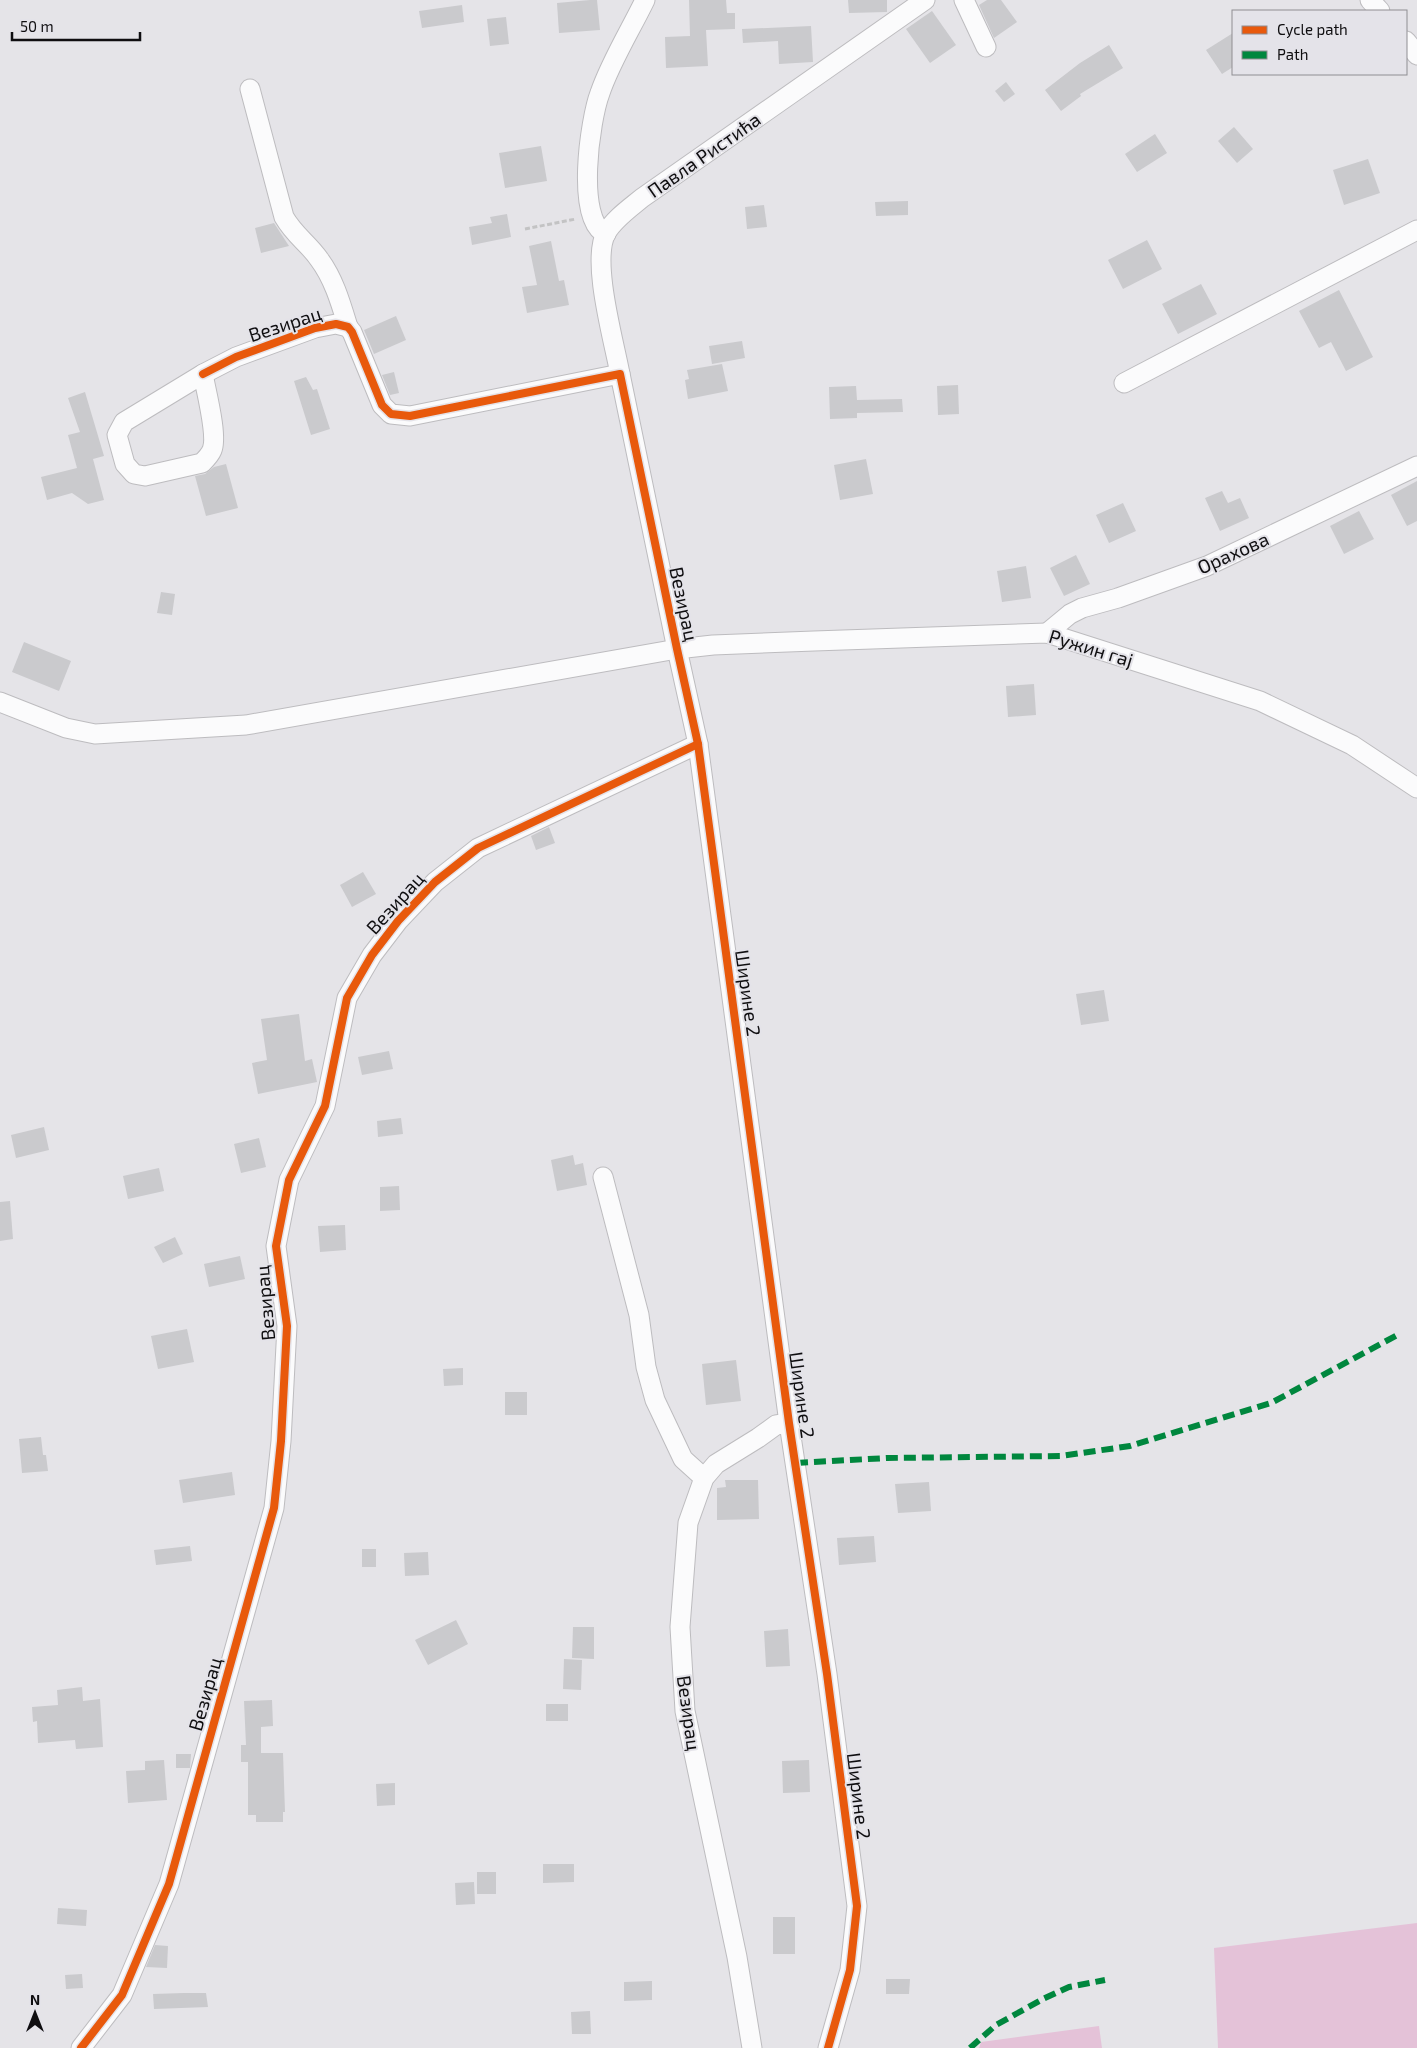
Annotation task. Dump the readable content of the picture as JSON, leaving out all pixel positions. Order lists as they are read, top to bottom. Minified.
{"streets":{"street":["Павла Ристића","Везирац","Орахова","Ружин гај","Ширине 2"]},"crossings":[["Павла Ристића","Везирац"],["Везирац","Ружин гај"],["Везирац","Ширине 2"],["Орахова","Ружин гај"]],"legend":["Cycle path","Path"],"scale_bar":"50 m","north":"top"}
